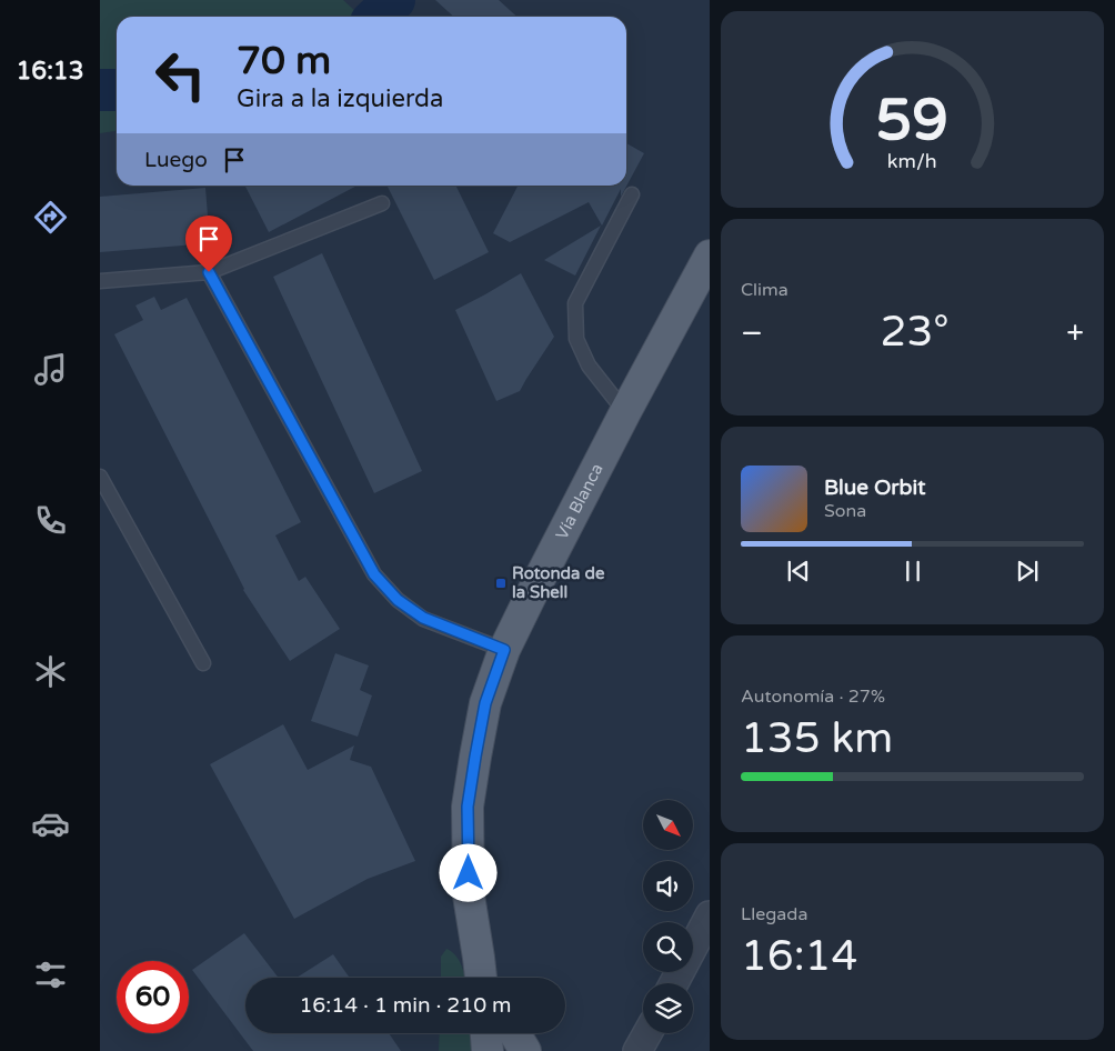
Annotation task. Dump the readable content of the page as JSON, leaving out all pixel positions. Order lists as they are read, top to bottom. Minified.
{"streets":{"main road":["Vía Blanca"]},"places":{"transit":["Rotonda de la Shell"]},"north":"bottom right","page":{"tabs":"16:13","turn":["70 m","Gira a la izquierda"],"then":"Luego","tile":["Clima",["Autonomía · 27%","135 km"],["Llegada","16:14"]],"heat":["−","23°","+"],"song":["Blue Orbit","Sona"],"limit":"60","trip":"16:14 · 1 min · 210 m","gauge":["59","km/h"]}}
